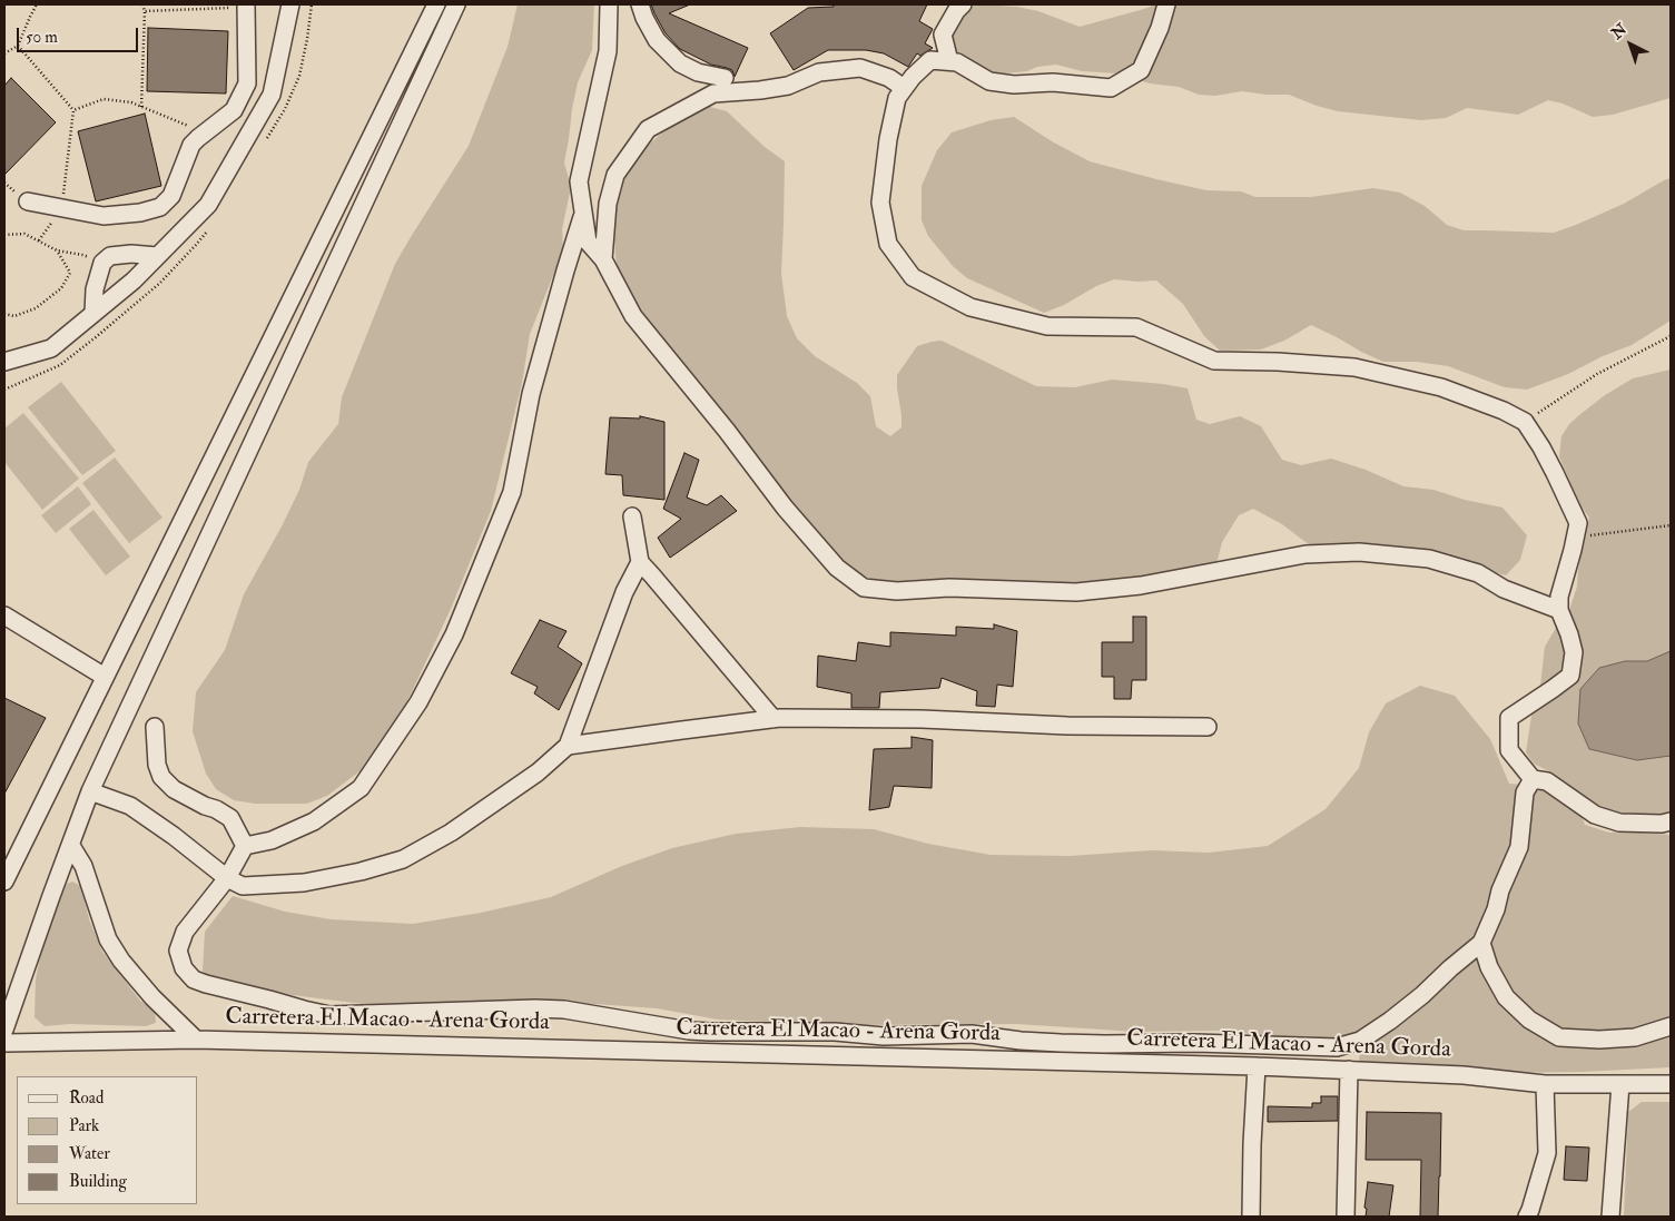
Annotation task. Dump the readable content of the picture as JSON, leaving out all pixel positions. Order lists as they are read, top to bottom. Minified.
{"streets":{"street":["Carretera El Macao - Arena Gorda"]},"legend":["Road","Park","Water","Building"],"scale_bar":"50 m","north":"top left"}
